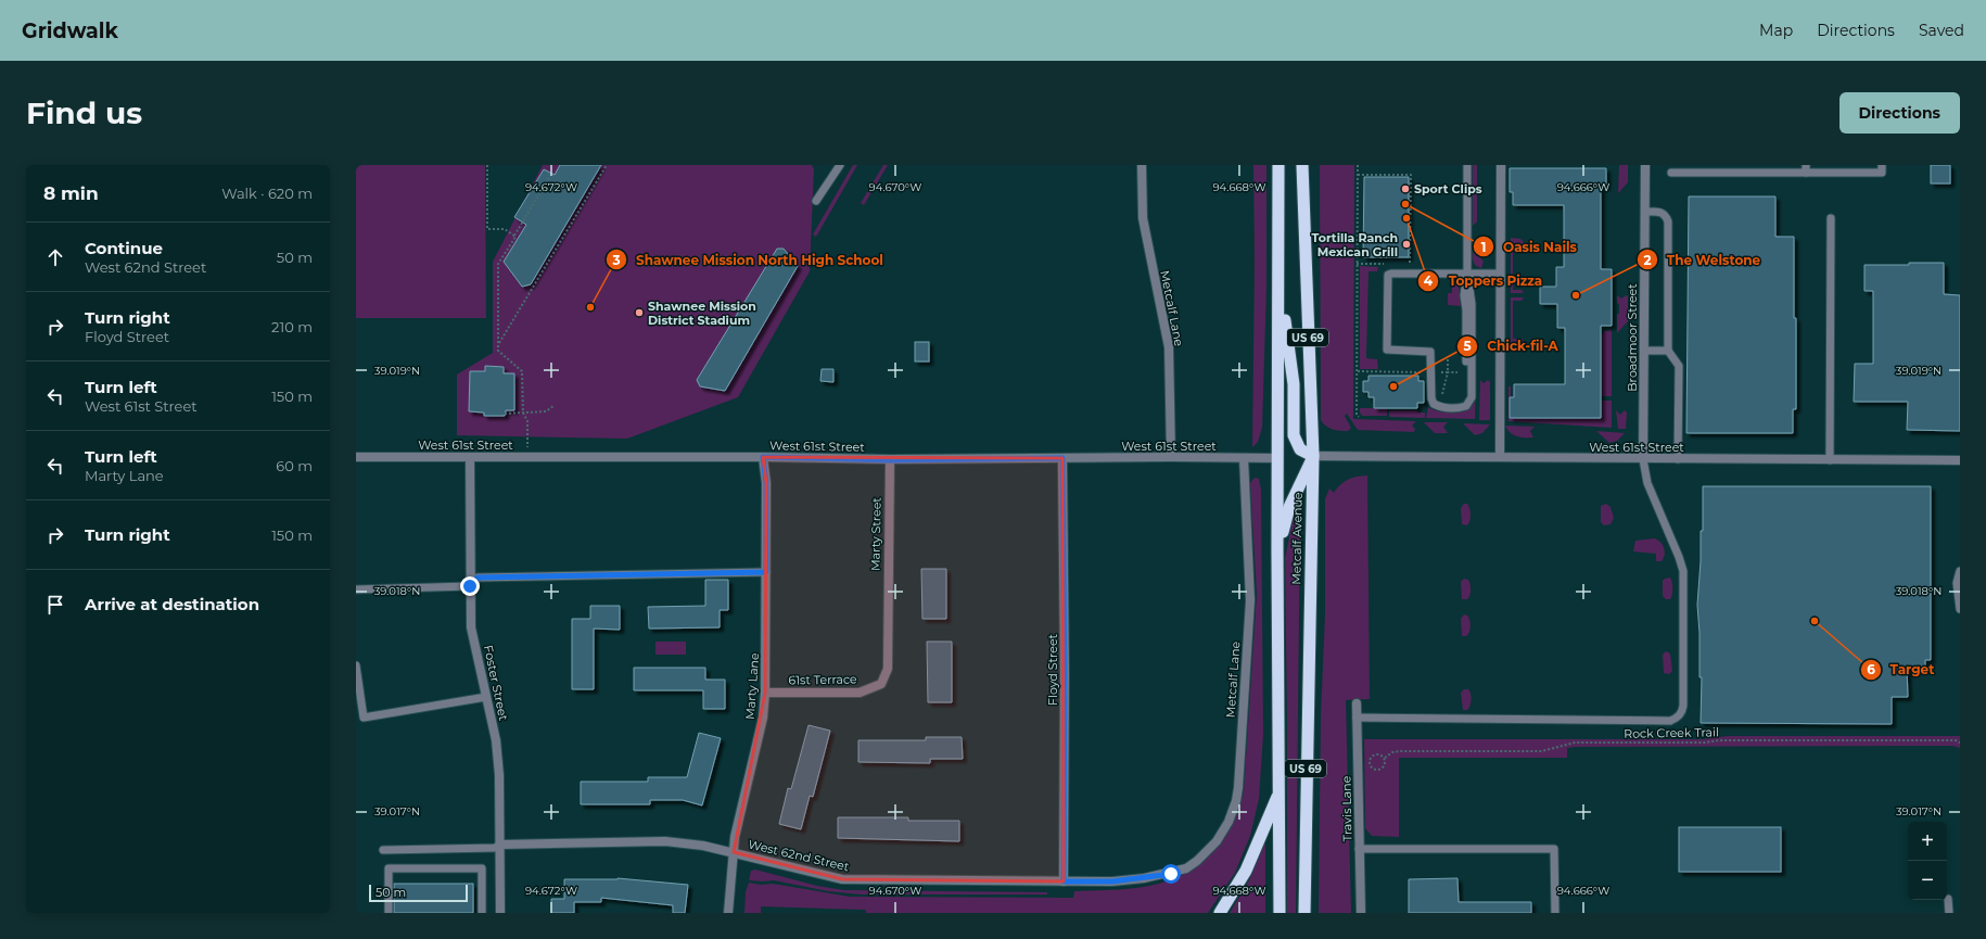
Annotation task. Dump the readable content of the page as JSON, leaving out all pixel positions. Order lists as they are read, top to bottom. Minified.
{"streets":{"highway":["US 69","Metcalf Avenue"],"street":["Metcalf Lane","Broadmoor Street","West 61st Street","Marty Street","Floyd Street","61st Terrace","Foster Street","Marty Lane","Travis Lane","West 62nd Street"],"path":["Rock Creek Trail"]},"crossings":[["Metcalf Lane","West 61st Street"],["Metcalf Lane","West 62nd Street"],["US 69","Metcalf Avenue"],["Broadmoor Street","West 61st Street"],["West 61st Street","Marty Street"],["West 61st Street","Metcalf Avenue"],["West 61st Street","Floyd Street"],["West 61st Street","Foster Street"],["West 61st Street","Marty Lane"],["Marty Street","61st Terrace"],["Floyd Street","West 62nd Street"],["61st Terrace","Marty Lane"],["Foster Street","West 62nd Street"],["Marty Lane","West 62nd Street"]],"places":["Sport Clips","Oasis Nails","Toppers Pizza","Tortilla Ranch Mexican Grill","The Welstone","Shawnee Mission North High School","Shawnee Mission District Stadium","Chick-fil-A","Target"],"scale_bar":"50 m","page":{"header":"Gridwalk","nav":["Map","Directions","Saved"],"buttons":"Directions","title":"Find us","heading":["8 min","Walk · 620 m"],"list":[["Continue","West 62nd Street","50 m"],["Turn right","Floyd Street","210 m"],["Turn left","West 61st Street","150 m"],["Turn left","Marty Lane","60 m"],["Turn right","150 m"],"Arrive at destination"],"map_buttons":["+","−"],"scale":"50 m"},"coordinates":["94.672°W","94.670°W","94.668°W","94.666°W","39.019°N","39.018°N","39.017°N"]}
